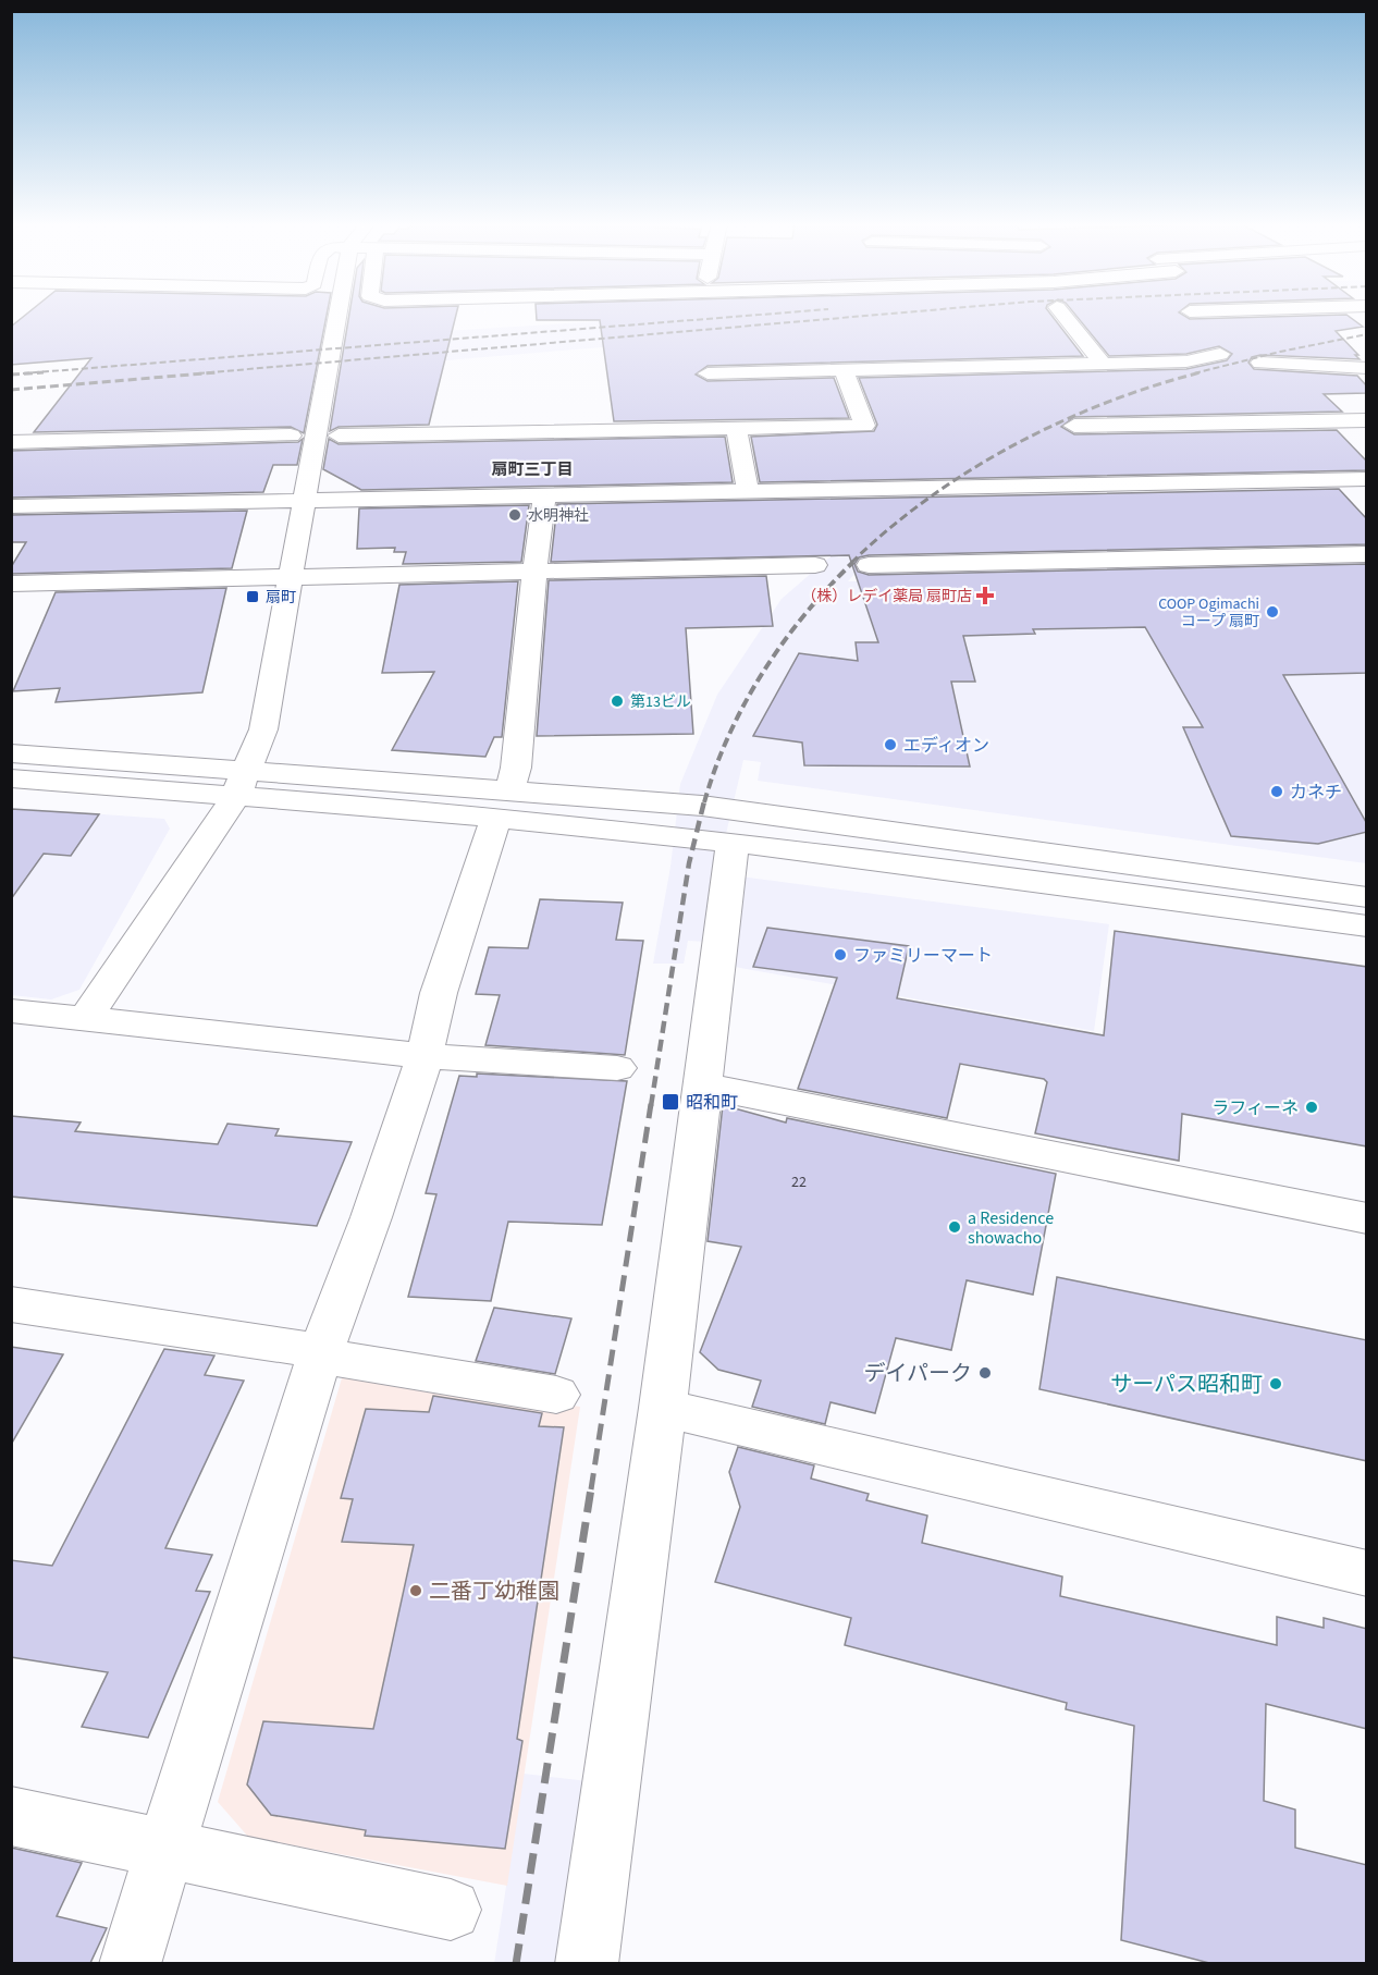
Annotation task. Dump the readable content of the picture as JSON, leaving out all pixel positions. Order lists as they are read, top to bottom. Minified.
{"districts":["扇町三丁目"],"places":{"other":["水明神社","COOP Ogimachi コープ 扇町","第13ビル","エディオン","カネチ","ファミリーマート","ラフィーネ","a Residence showacho","デイパーク","サーパス昭和町","二番丁幼稚園"],"health":["（株）レデイ薬局 扇町店"],"transit":["扇町","昭和町"]},"house_numbers":["22"]}
